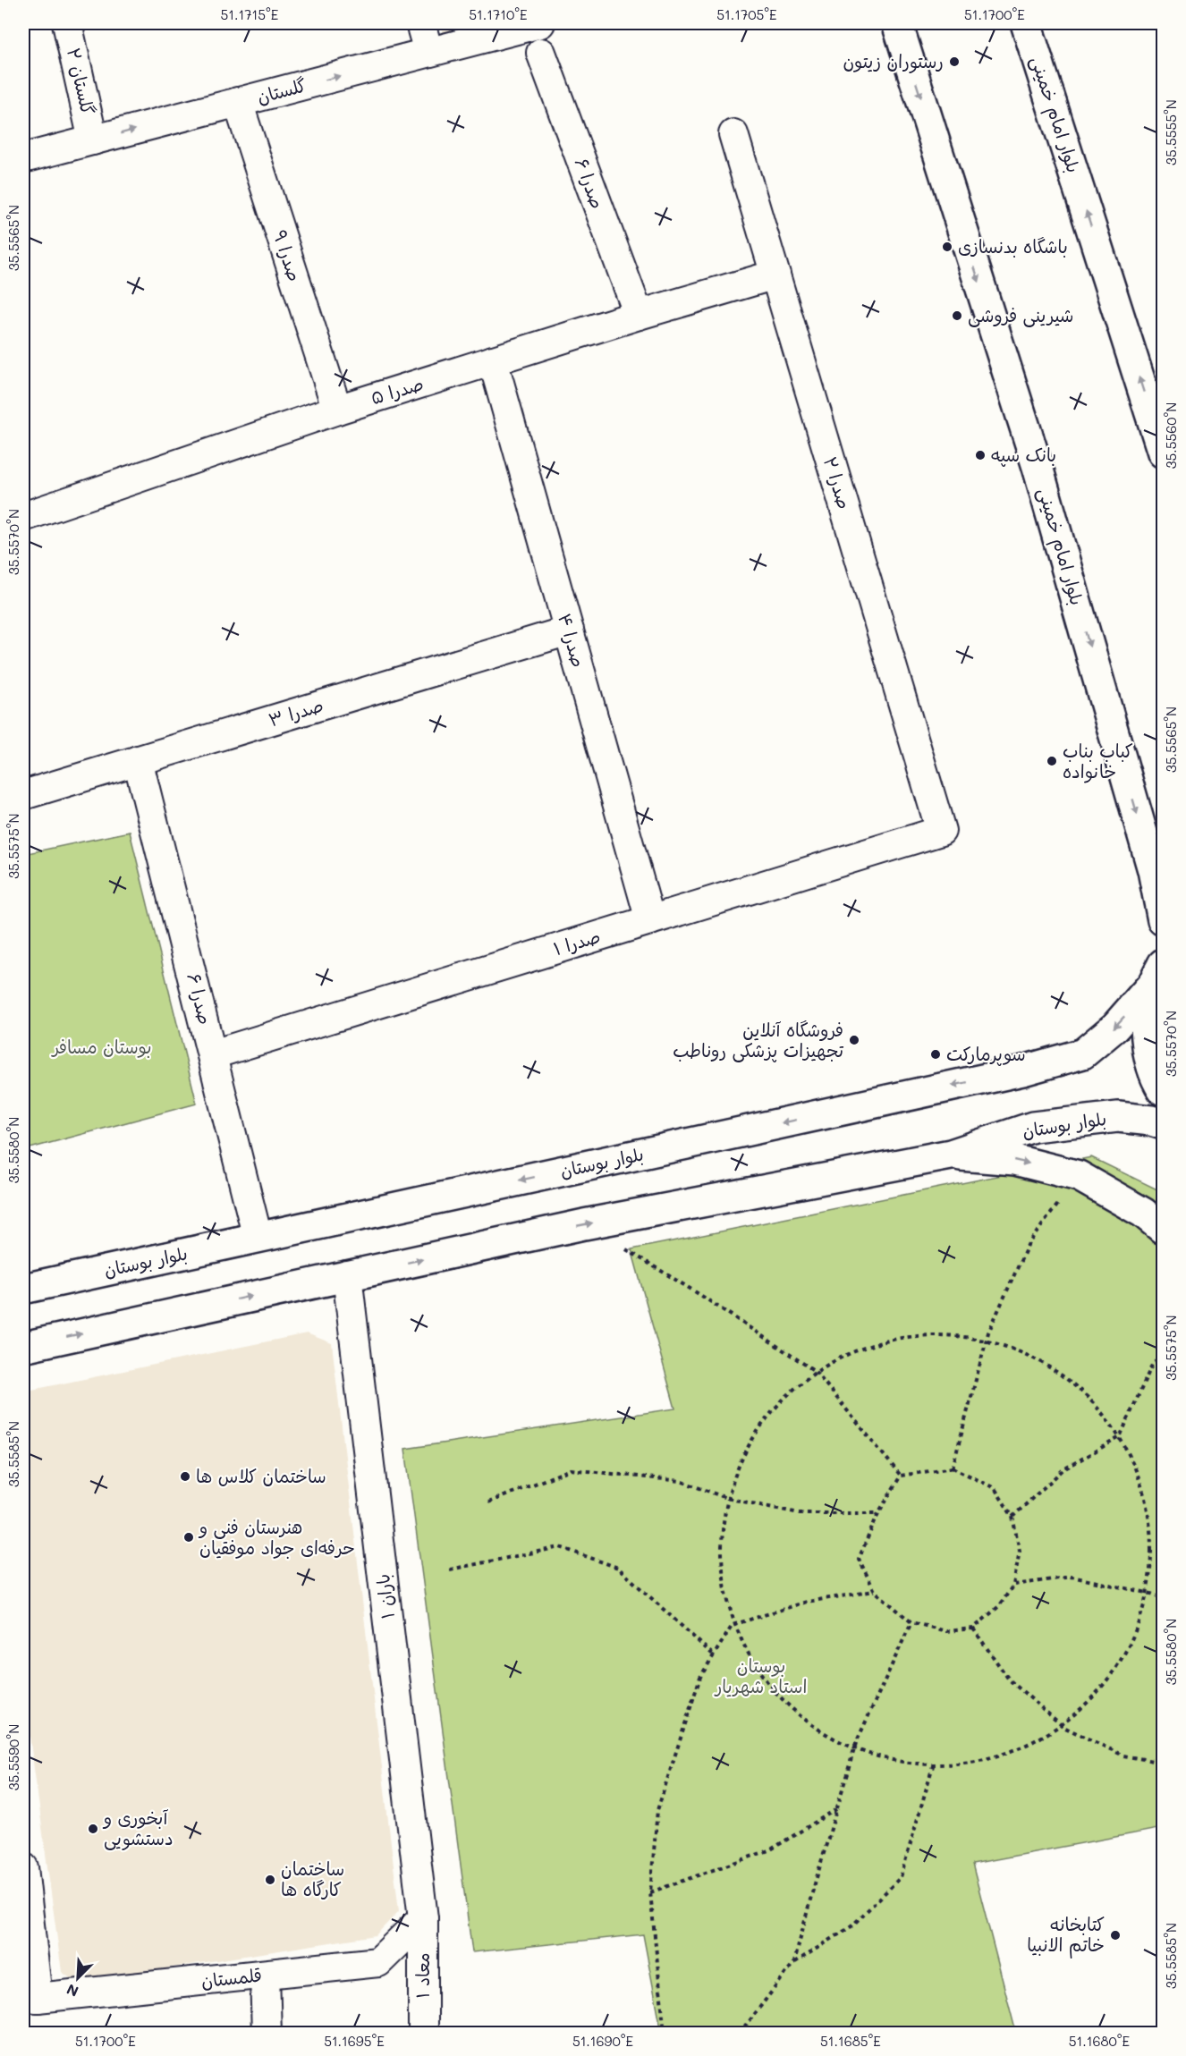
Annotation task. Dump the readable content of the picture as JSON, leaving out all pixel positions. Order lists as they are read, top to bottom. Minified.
{"streets":{"main road":["بلوار امام خمینی","بلوار بوستان"],"street":["گلستان ۲","گلستان","صدرا ۶","صدرا ۹","صدرا ۵","صدرا ۲","صدرا ۴","صدرا ۳","صدرا ۱","باران ۱","معاد ۱","قلمستان"]},"crossings":[["گلستان ۲","گلستان"],["گلستان","صدرا ۹"],["صدرا ۶","صدرا ۵"],["صدرا ۶","صدرا ۳"],["صدرا ۶","صدرا ۱"],["صدرا ۶","بلوار بوستان"],["صدرا ۹","صدرا ۵"],["صدرا ۵","صدرا ۲"],["صدرا ۵","صدرا ۴"],["صدرا ۲","صدرا ۱"],["صدرا ۴","صدرا ۳"],["صدرا ۴","صدرا ۱"],["بلوار بوستان","باران ۱"],["باران ۱","معاد ۱"],["باران ۱","قلمستان"],["معاد ۱","قلمستان"]],"one_way":["گلستان"],"parks":["بوستان مسافر","بوستان استاد شهریار"],"places":["رستوران زیتون","باشگاه بدنسازی","شیرینی فروشی","بانک سپه","کباب بناب خانواده","فروشگاه آنلاین تجهیزات پزشکی روناطب","سوپرمارکت","ساختمان کلاس ها","هنرستان فنی و حرفه‌ای جواد موفقیان","آبخوری و دستشویی","ساختمان کارگاه ها","کتابخانه خاتم الانبیا"],"north":"bottom left","coordinates":["51.1715°E","51.1710°E","51.1705°E","51.1700°E","35.5555°N","35.5565°N","35.5560°N","35.5570°N","35.5575°N","35.5580°N","35.5585°N","35.5590°N","51.1695°E","51.1690°E","51.1685°E","51.1680°E"]}
